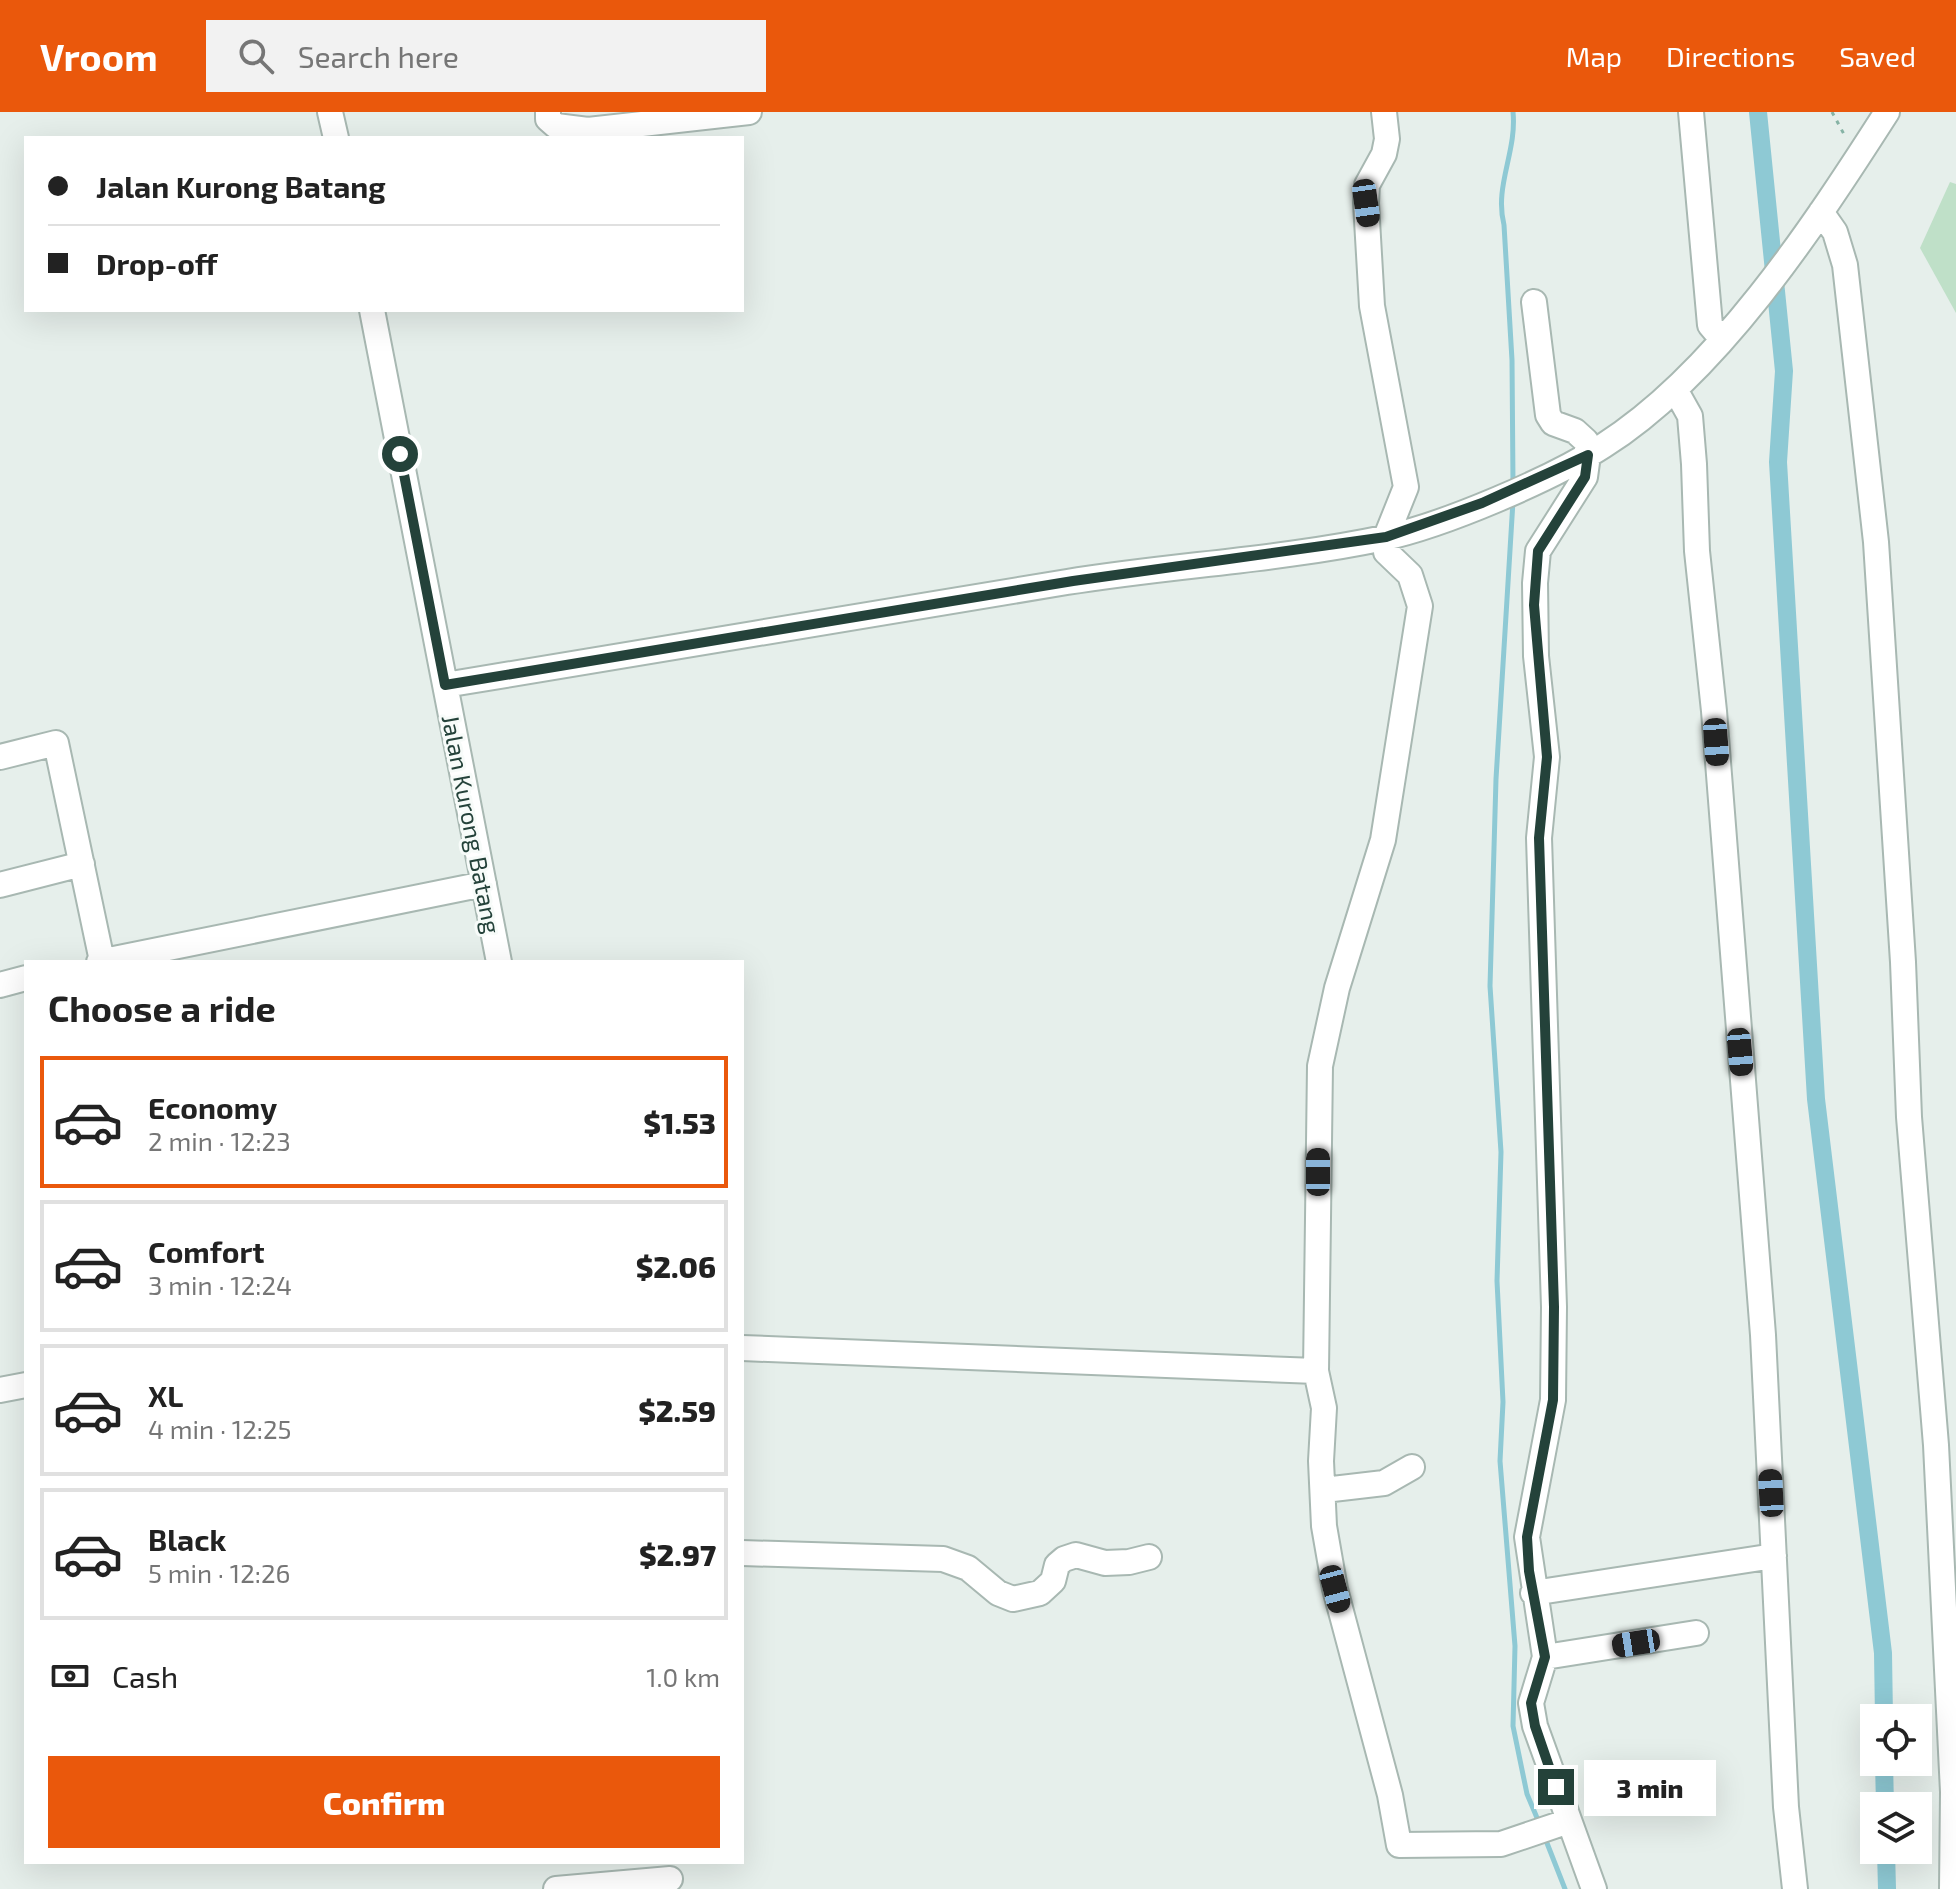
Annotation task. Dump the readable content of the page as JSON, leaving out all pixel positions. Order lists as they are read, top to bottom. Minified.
{"streets":{"street":["Jalan Kurong Batang"]},"page":{"header":"Vroom","search":"Search here","nav":["Map","Directions","Saved"],"banner":["Jalan Kurong Batang","Drop-off"],"heading":"Choose a ride","list":[{"name":"Economy","note":"2 min · 12:23","value":"$1.53"},{"name":"Comfort","note":"3 min · 12:24","value":"$2.06"},{"name":"XL","note":"4 min · 12:25","value":"$2.59"},{"name":"Black","note":"5 min · 12:26","value":"$2.97"}],"pay":["Cash","1.0 km"],"buttons":"Confirm","bubble":"3 min"}}
